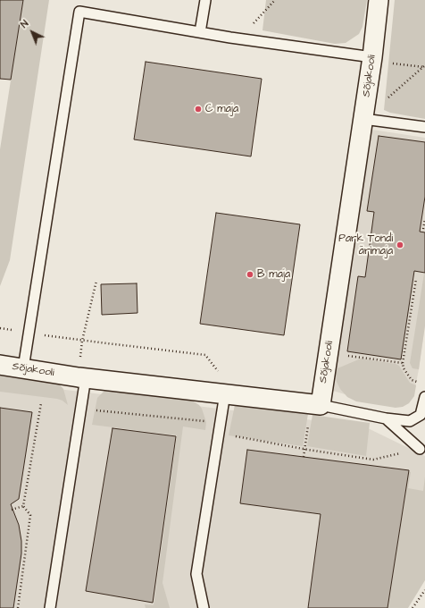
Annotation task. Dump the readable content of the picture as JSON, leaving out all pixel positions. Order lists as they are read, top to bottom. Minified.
{"streets":{"street":["Sõjakooli"]},"places":["C maja","Park Tondi ärimaja","B maja"],"north":"top left"}
